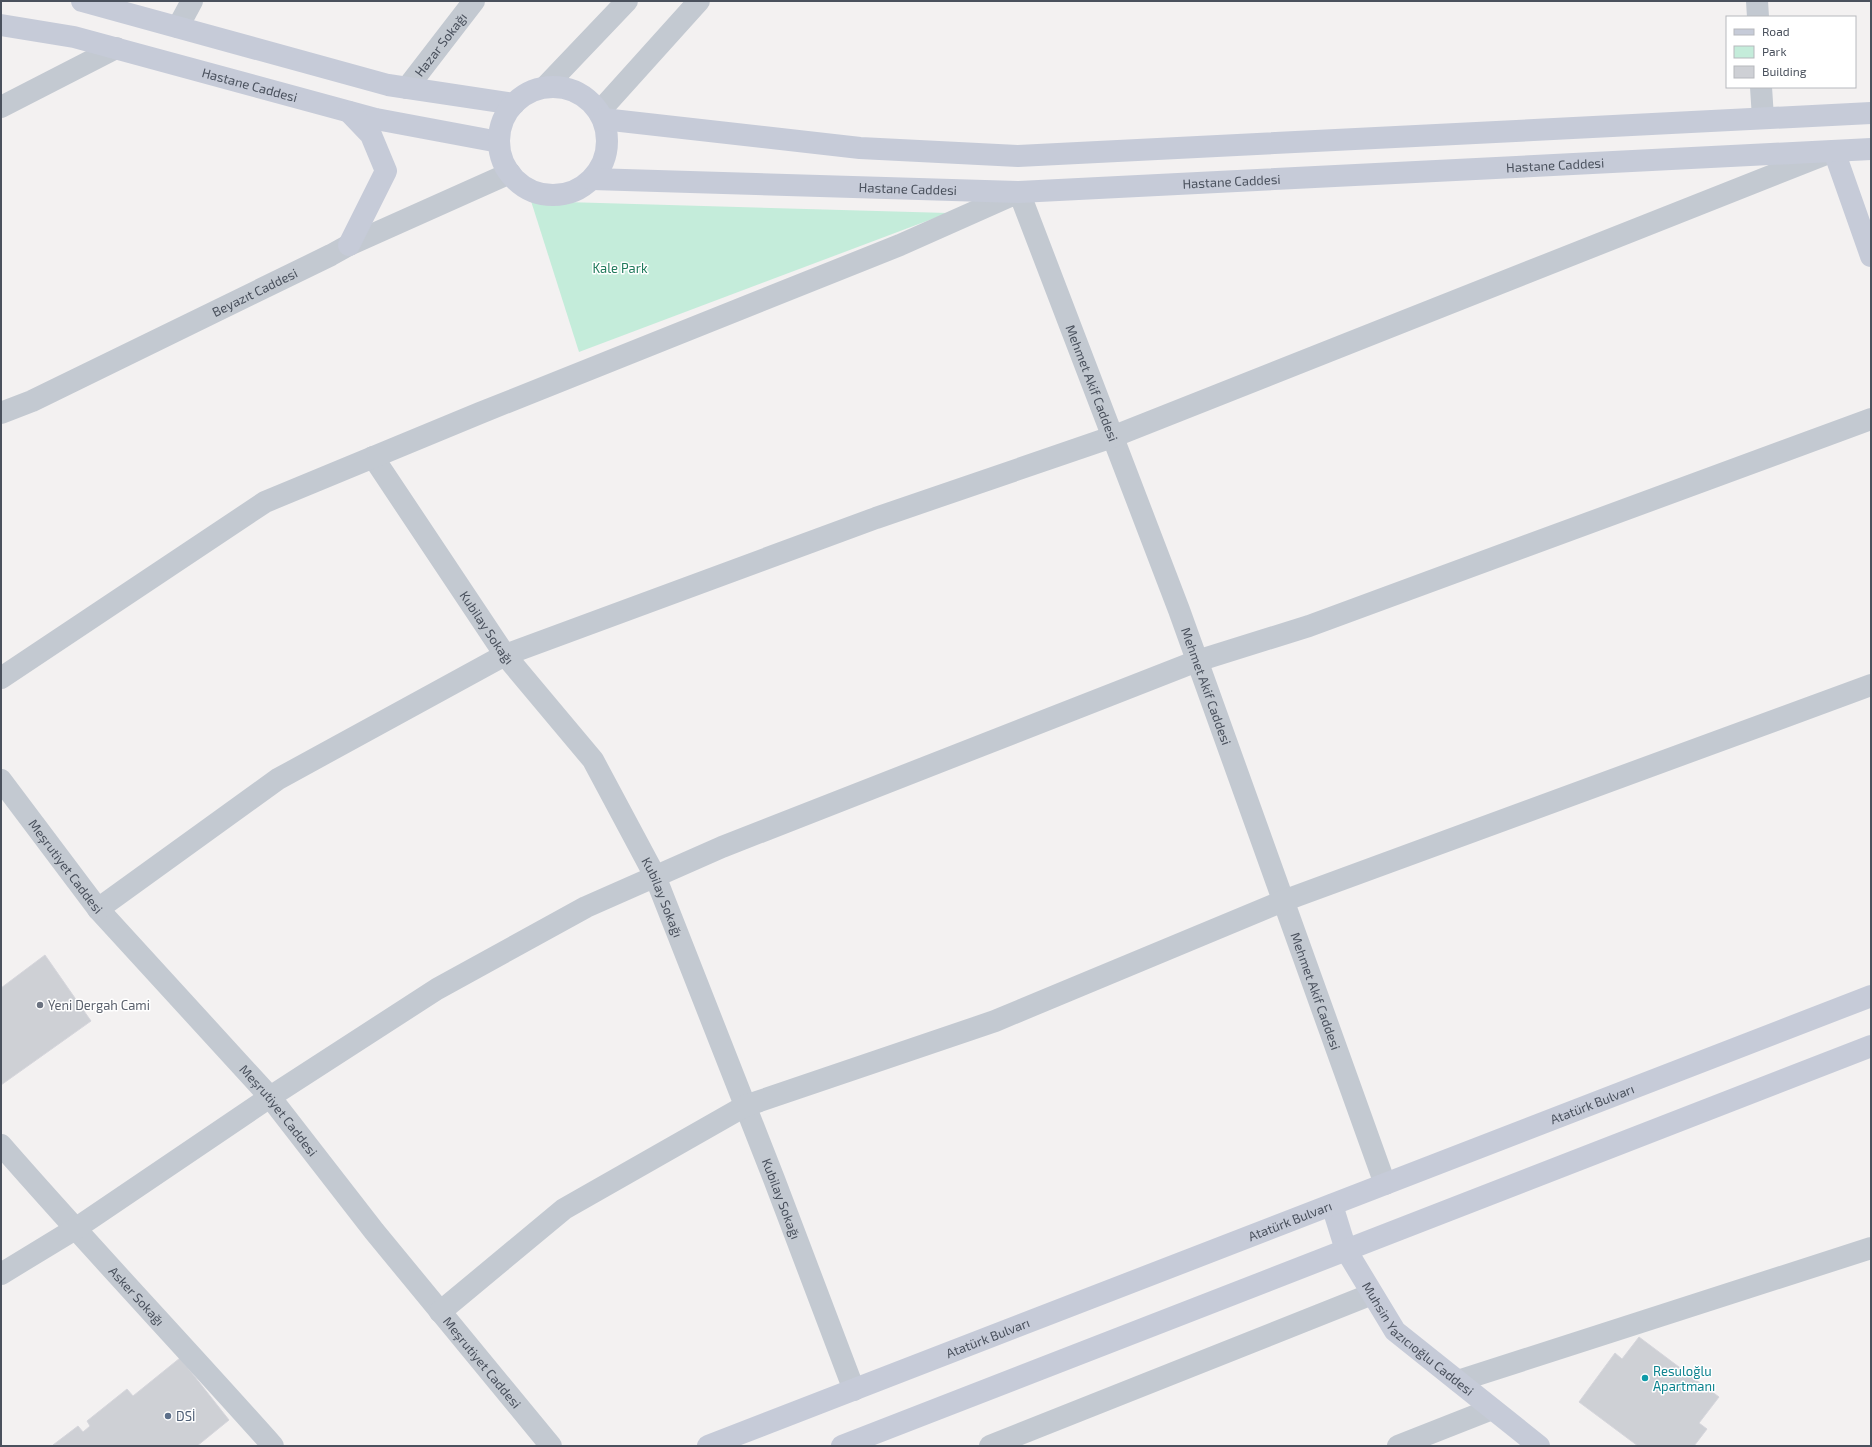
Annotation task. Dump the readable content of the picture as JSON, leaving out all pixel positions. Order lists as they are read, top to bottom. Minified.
{"streets":{"street":["Hazar Sokağı","Hastane Caddesi","Beyazıt Caddesi","Mehmet Akif Caddesi","Kubilay Sokağı","Meşrutiyet Caddesi","Atatürk Bulvarı","Asker Sokağı","Muhsin Yazıcıoğlu Caddesi"]},"crossings":[["Hastane Caddesi","Beyazıt Caddesi"],["Hastane Caddesi","Mehmet Akif Caddesi"],["Mehmet Akif Caddesi","Atatürk Bulvarı"],["Kubilay Sokağı","Atatürk Bulvarı"],["Atatürk Bulvarı","Muhsin Yazıcıoğlu Caddesi"]],"parks":["Kale Park"],"places":["Yeni Dergah Cami","Resuloğlu Apartmanı","DSİ"],"legend":["Road","Park","Building"]}
